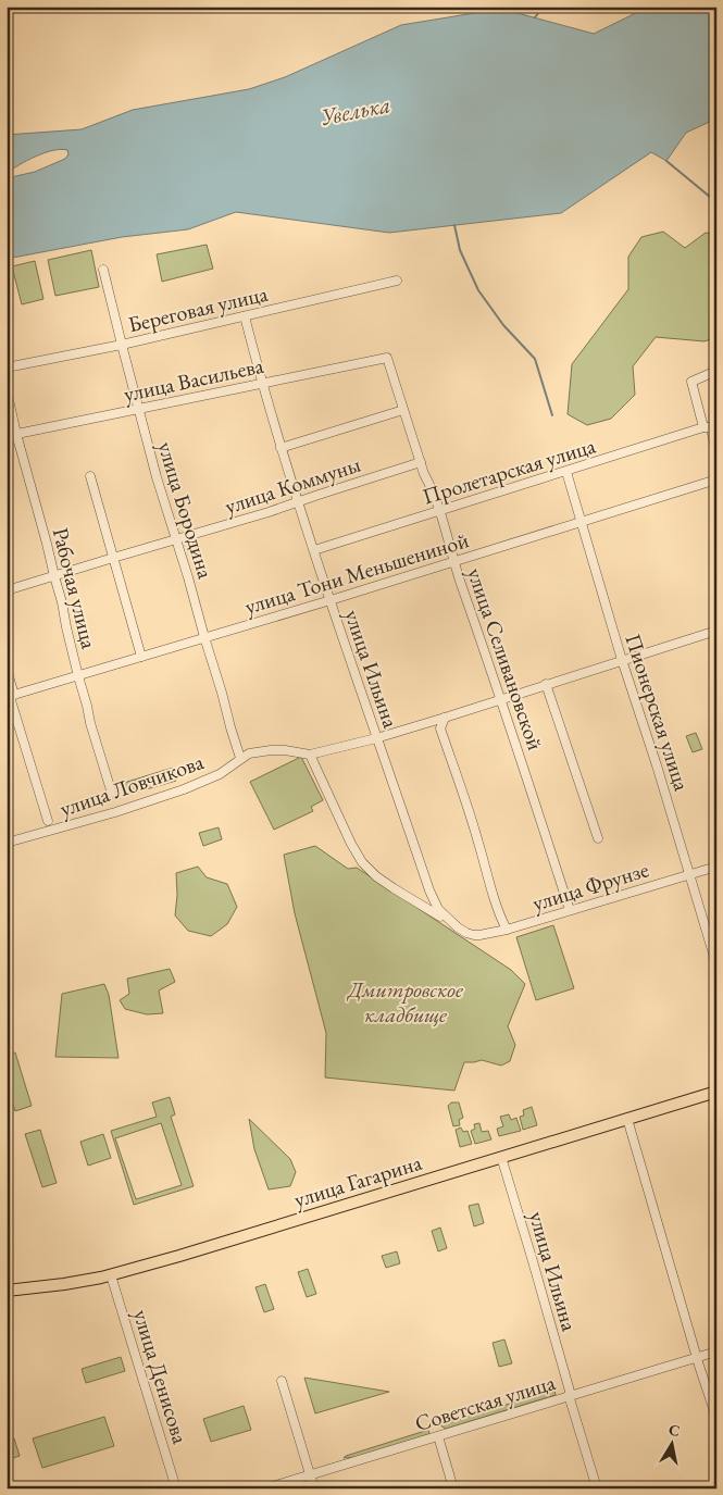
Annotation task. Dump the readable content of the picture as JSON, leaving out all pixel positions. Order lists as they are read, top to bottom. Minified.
{"streets":{"main road":["улица Гагарина"],"street":["Береговая улица","улица Васильева","Пролетарская улица","улица Коммуны","улица Бородина","улица Тони Меньшениной","Рабочая улица","улица Селивановской","улица Ильина","Пионерская улица","улица Ловчикова","улица Фрунзе","улица Денисова","Советская улица"]},"crossings":[["Береговая улица","улица Бородина"],["Береговая улица","улица Ильина"],["улица Васильева","улица Бородина"],["улица Васильева","Рабочая улица"],["улица Васильева","улица Селивановской"],["улица Васильева","улица Ильина"],["Пролетарская улица","улица Селивановской"],["Пролетарская улица","улица Ильина"],["Пролетарская улица","Пионерская улица"],["улица Коммуны","улица Бородина"],["улица Коммуны","Рабочая улица"],["улица Коммуны","улица Селивановской"],["улица Коммуны","улица Ильина"],["улица Бородина","улица Тони Меньшениной"],["улица Бородина","улица Ловчикова"],["улица Тони Меньшениной","Рабочая улица"],["улица Тони Меньшениной","улица Селивановской"],["улица Тони Меньшениной","улица Ильина"],["улица Тони Меньшениной","Пионерская улица"],["улица Селивановской","улица Ловчикова"],["улица Селивановской","улица Фрунзе"],["улица Ильина","улица Ловчикова"],["улица Ильина","улица Фрунзе"],["улица Ильина","улица Гагарина"],["улица Ильина","Советская улица"],["Пионерская улица","улица Ловчикова"],["Пионерская улица","улица Фрунзе"],["улица Гагарина","улица Денисова"]],"water":["Увелька"],"parks":["Дмитровское кладбище"],"north":"top"}
